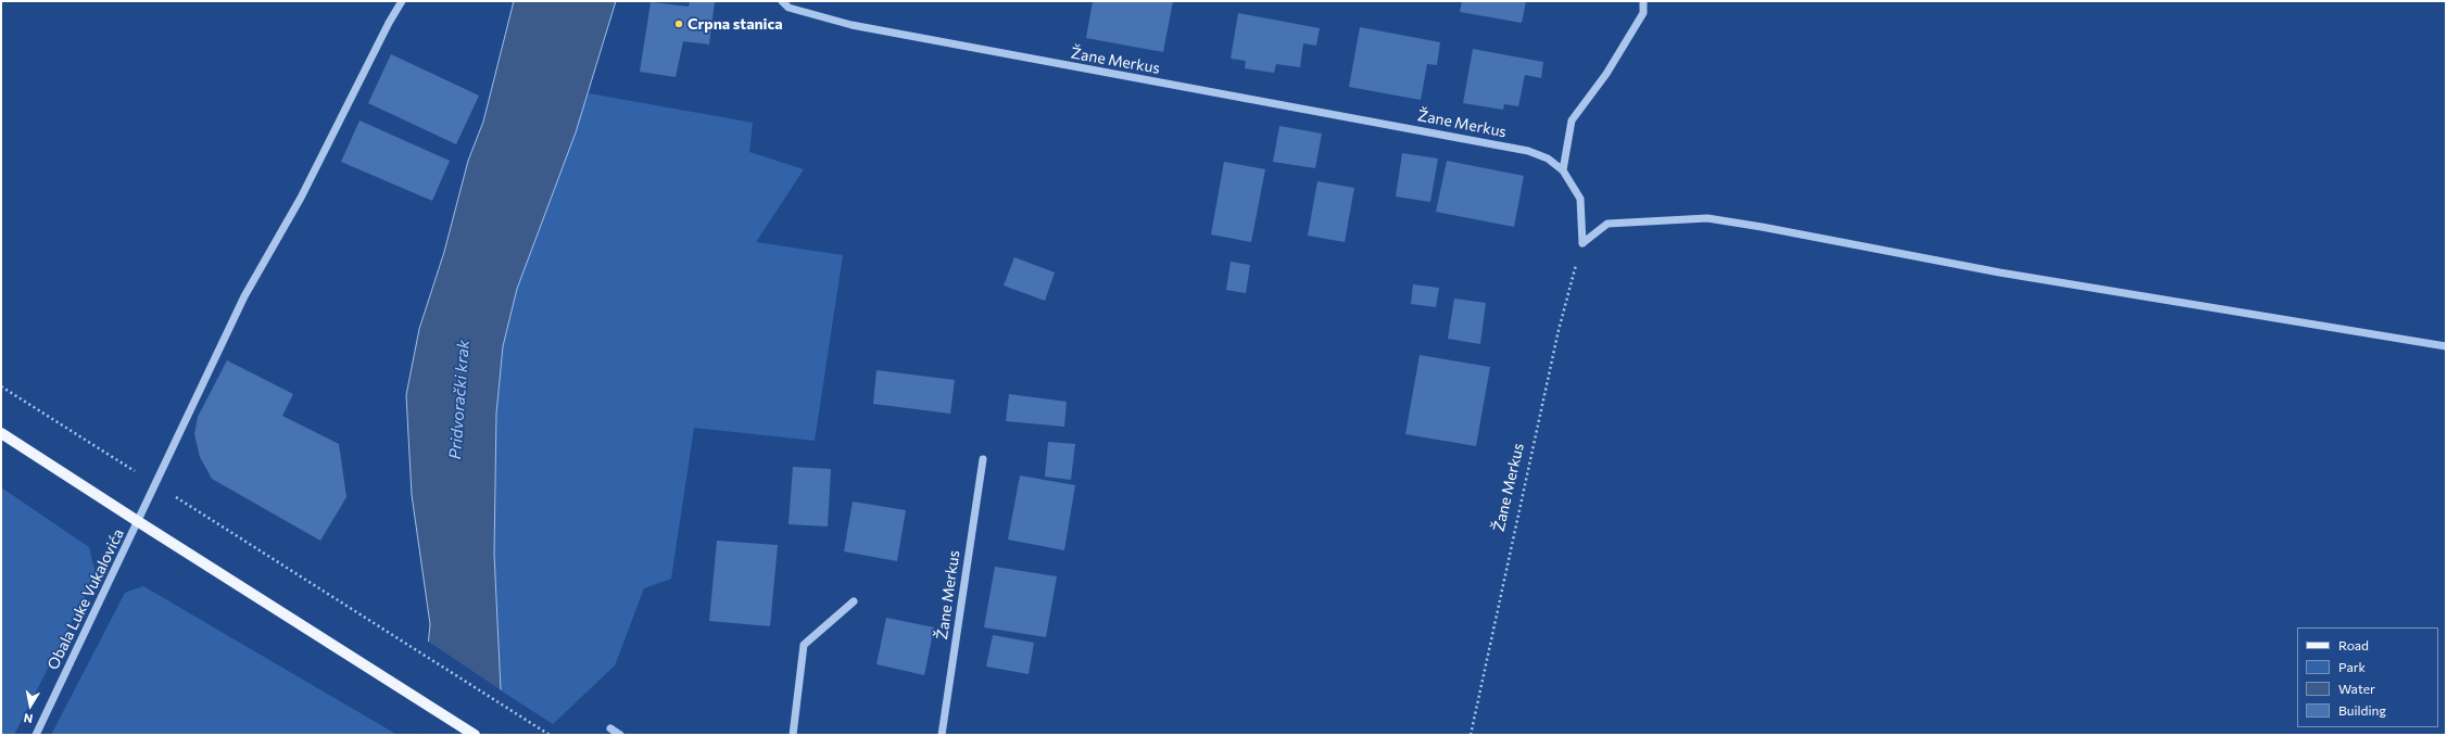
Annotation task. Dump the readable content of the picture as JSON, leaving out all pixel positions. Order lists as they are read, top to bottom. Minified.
{"streets":{"street":["Žane Merkus","Obala Luke Vukalovića"]},"water":["Pridvorački krak"],"places":["Crpna stanica"],"legend":["Road","Park","Water","Building"],"north":"bottom"}
